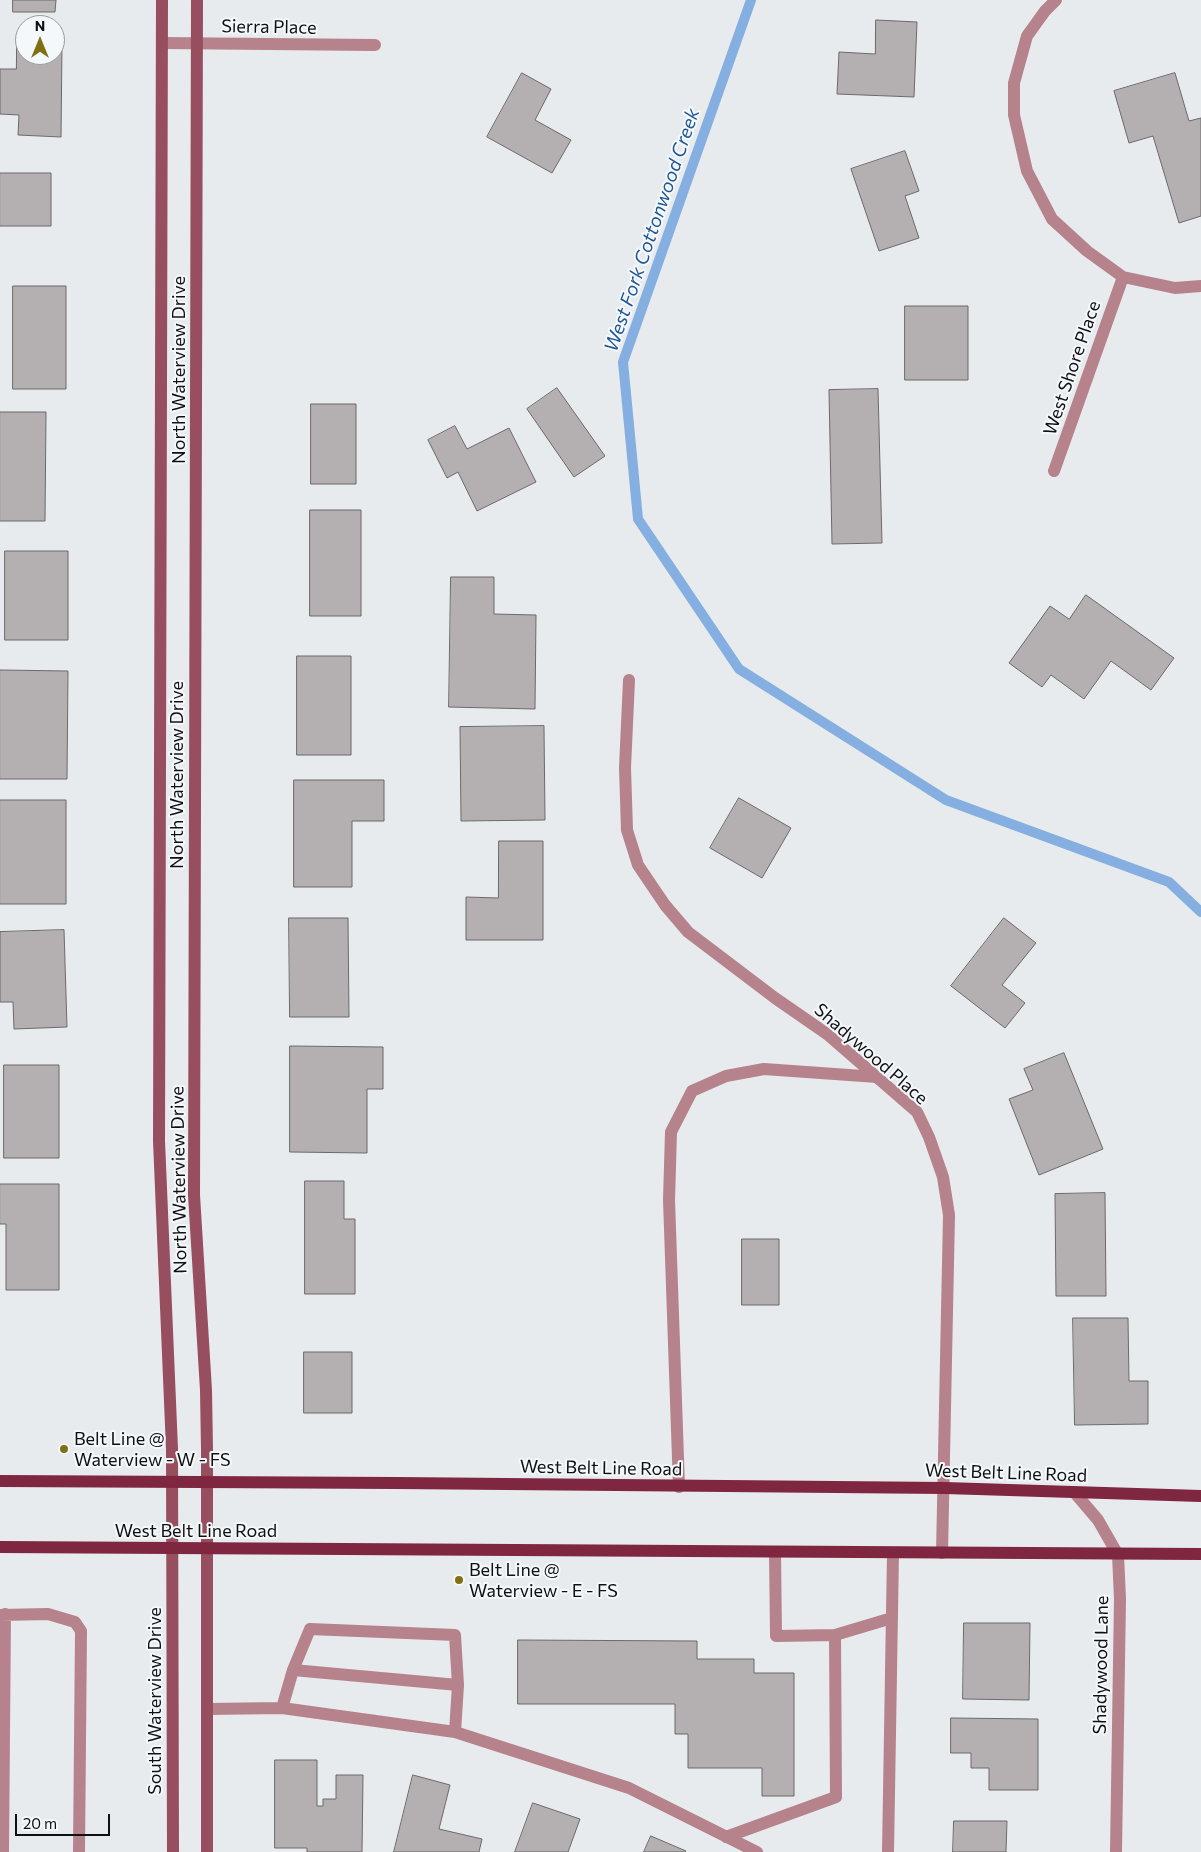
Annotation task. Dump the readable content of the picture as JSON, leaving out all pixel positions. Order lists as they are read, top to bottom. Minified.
{"streets":{"main road":["West Belt Line Road"],"street":["Sierra Place","West Shore Place","North Waterview Drive","Shadywood Place","Shadywood Lane","South Waterview Drive"]},"crossings":[["Sierra Place","North Waterview Drive"],["North Waterview Drive","West Belt Line Road"],["North Waterview Drive","South Waterview Drive"],["Shadywood Place","West Belt Line Road"],["West Belt Line Road","Shadywood Lane"],["West Belt Line Road","South Waterview Drive"]],"water":["West Fork Cottonwood Creek"],"places":["Belt Line @ Waterview - W - FS","Belt Line @ Waterview - E - FS"],"scale_bar":"20 m","north":"top"}
